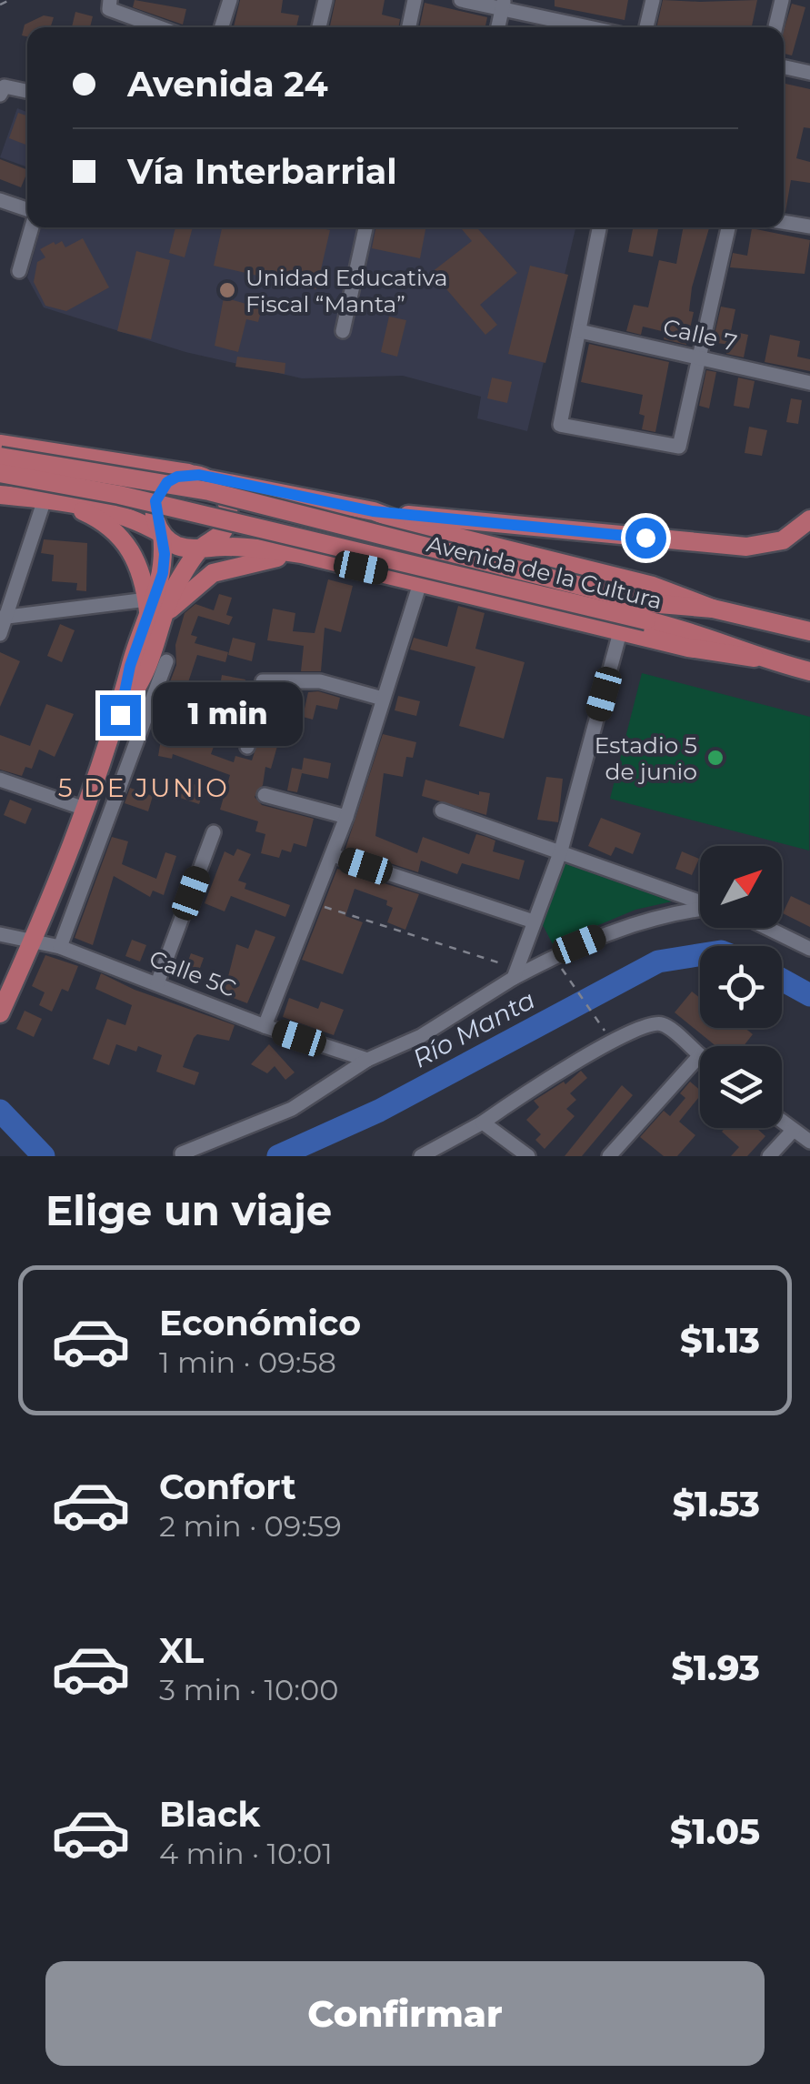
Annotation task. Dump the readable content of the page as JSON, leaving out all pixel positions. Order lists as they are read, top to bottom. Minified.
{"streets":{"main road":["Avenida de la Cultura"],"street":["Calle 7","Calle 5C"]},"districts":["5 DE JUNIO"],"water":["Río Manta"],"places":["Unidad Educativa Fiscal “Manta”","Estadio 5 de junio"],"north":"top right","page":{"banner":["Avenida 24","Vía Interbarrial"],"bubble":"1 min","heading":"Elige un viaje","list":[{"name":"Económico","note":"1 min · 09:58","value":"$1.13"},{"name":"Confort","note":"2 min · 09:59","value":"$1.53"},{"name":"XL","note":"3 min · 10:00","value":"$1.93"},{"name":"Black","note":"4 min · 10:01","value":"$1.05"}],"buttons":"Confirmar"}}
